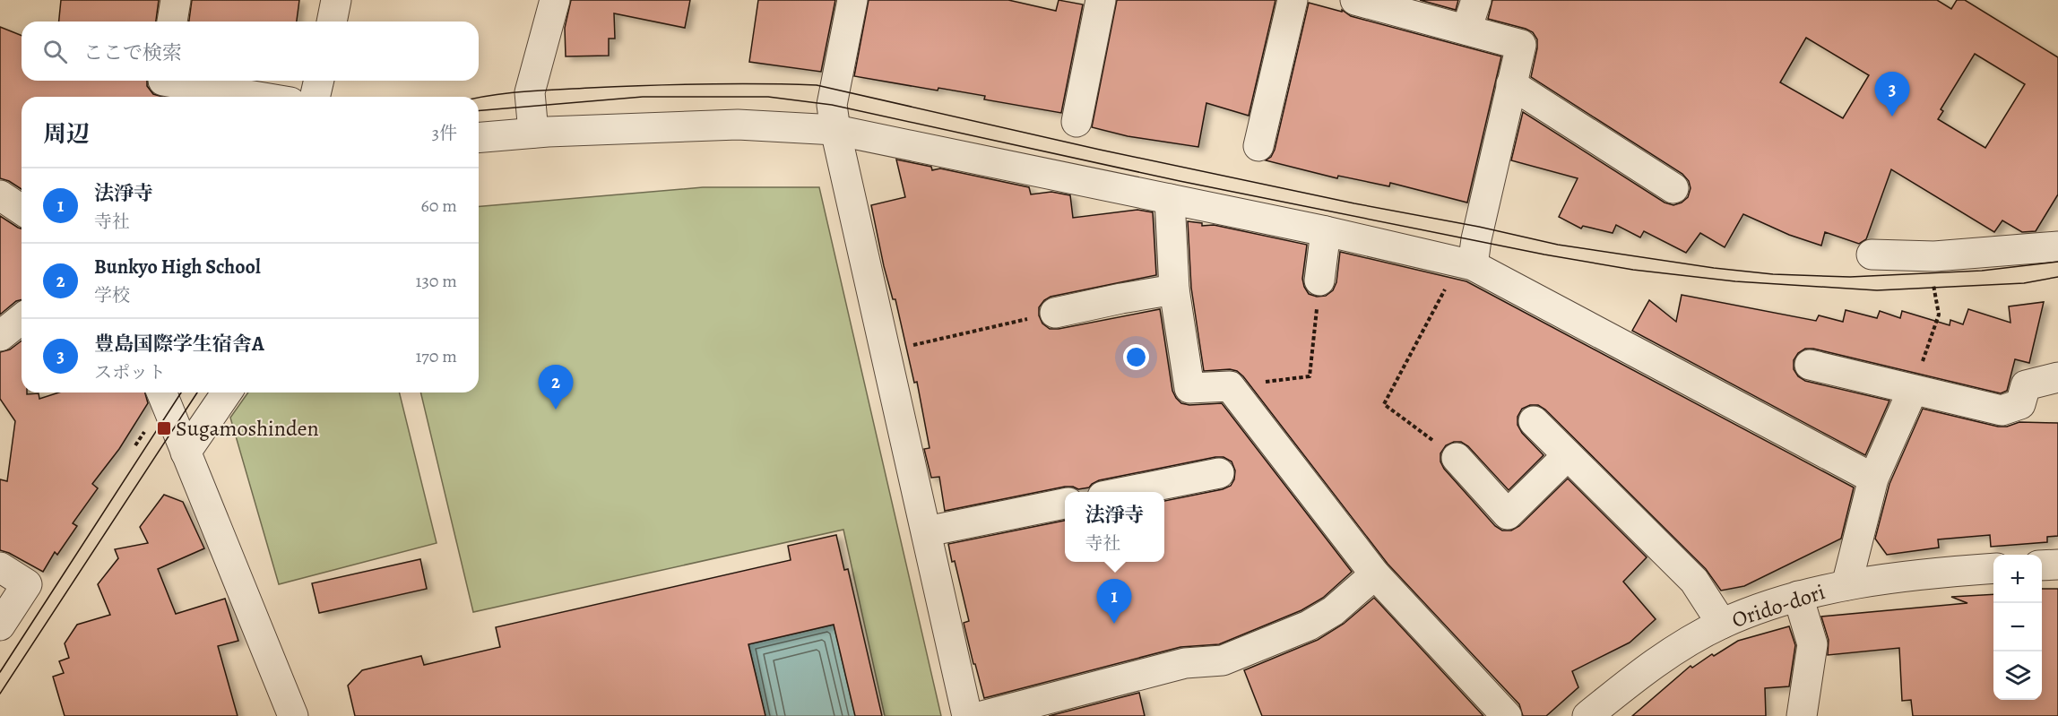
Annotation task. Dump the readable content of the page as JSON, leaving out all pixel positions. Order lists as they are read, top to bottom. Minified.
{"streets":{"street":["Orido-dori"]},"places":{"transit":["Sugamoshinden"]},"page":{"search":"ここで検索","pins":["3","2","1"],"heading":["周辺","3件"],"list":[{"mark":"1","name":"法淨寺","note":"寺社","value":"60 m"},{"mark":"2","name":"Bunkyo High School","note":"学校","value":"130 m"},{"mark":"3","name":"豊島国際学生宿舎A","note":"スポット","value":"170 m"}],"popup":["法淨寺","寺社"],"map_buttons":["+","−"]}}
